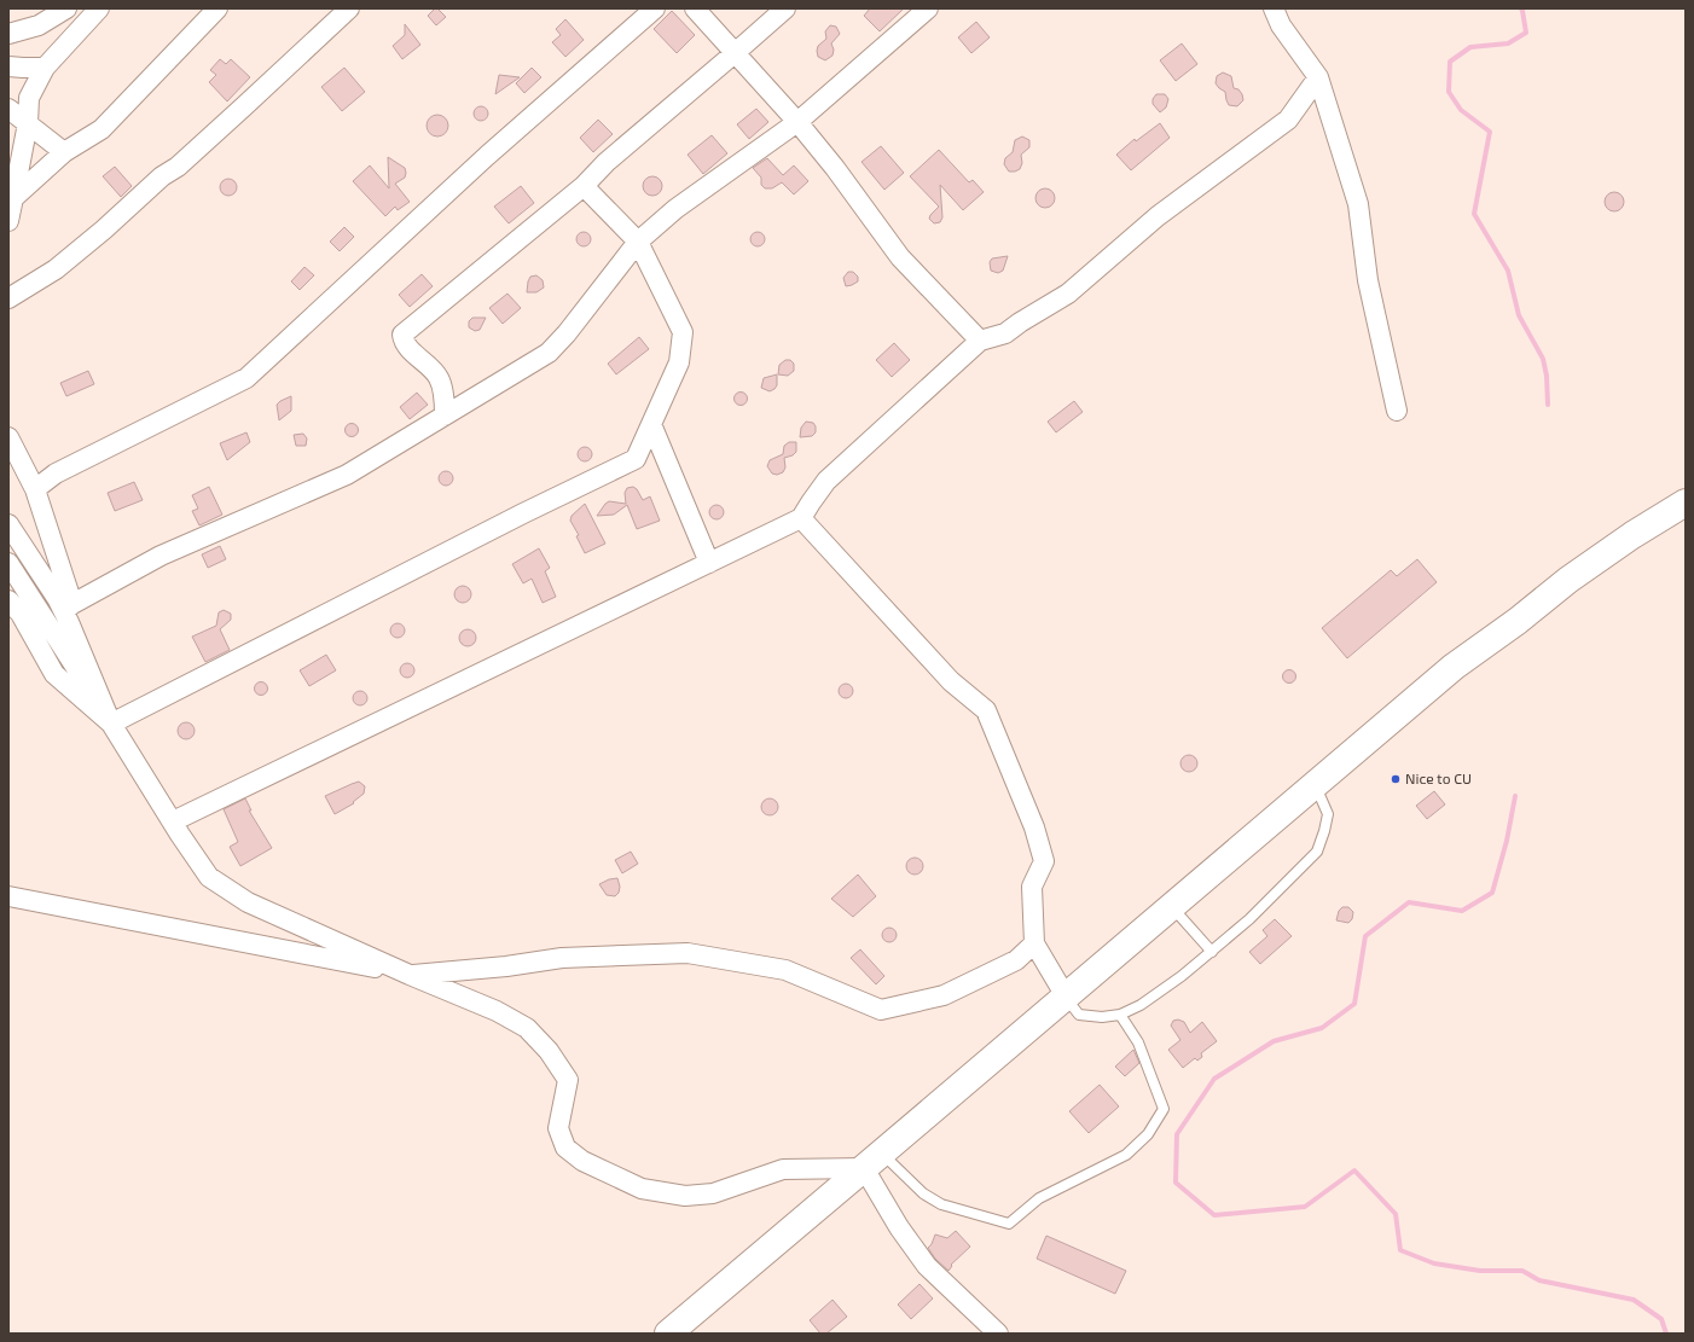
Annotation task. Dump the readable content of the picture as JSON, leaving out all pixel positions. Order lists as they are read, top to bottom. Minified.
{"places":["Nice to CU"]}
